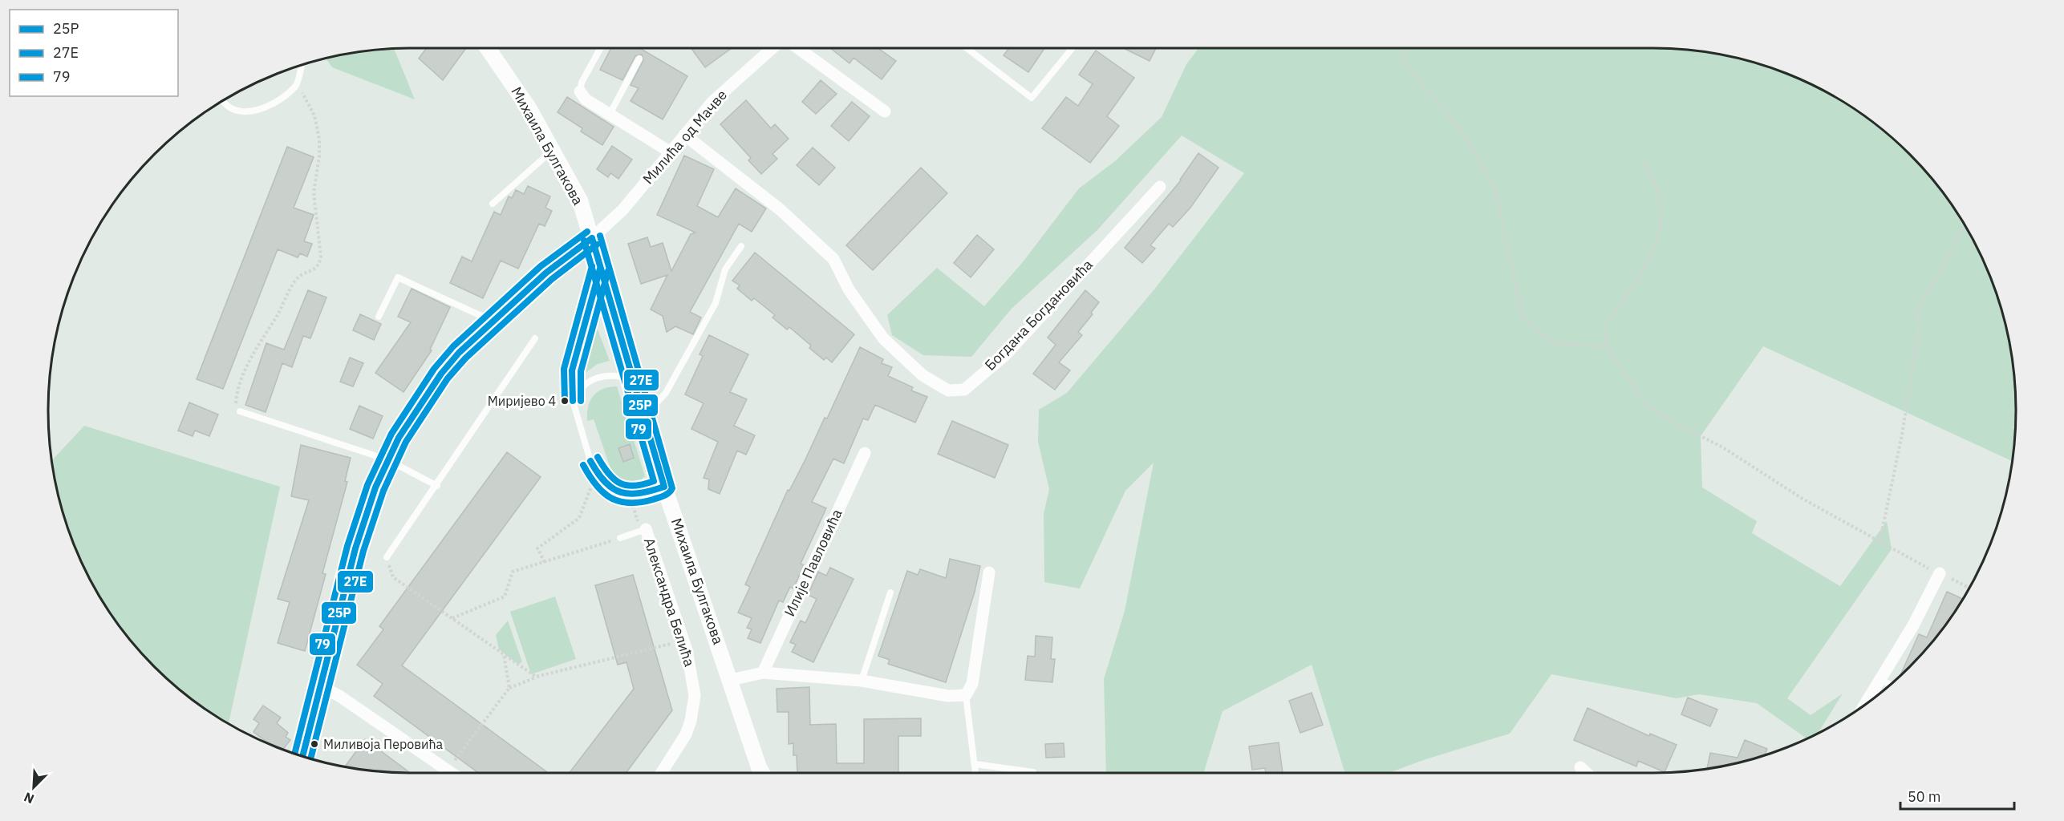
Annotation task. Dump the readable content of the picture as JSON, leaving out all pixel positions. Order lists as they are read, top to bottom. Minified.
{"streets":{"street":["Милића од Мачве","Михаила Булгакова","Богдана Богдановића","Илије Павловића","Александра Белића"]},"crossings":[["Милића од Мачве","Михаила Булгакова"],["Милића од Мачве","Богдана Богдановића"]],"places":["Миријево 4","Миливоја Перовића"],"lines":["transit line 79","transit line 27E","transit line 25P"],"legend":["25P","27E","79"],"scale_bar":"50 m","north":"bottom left"}
